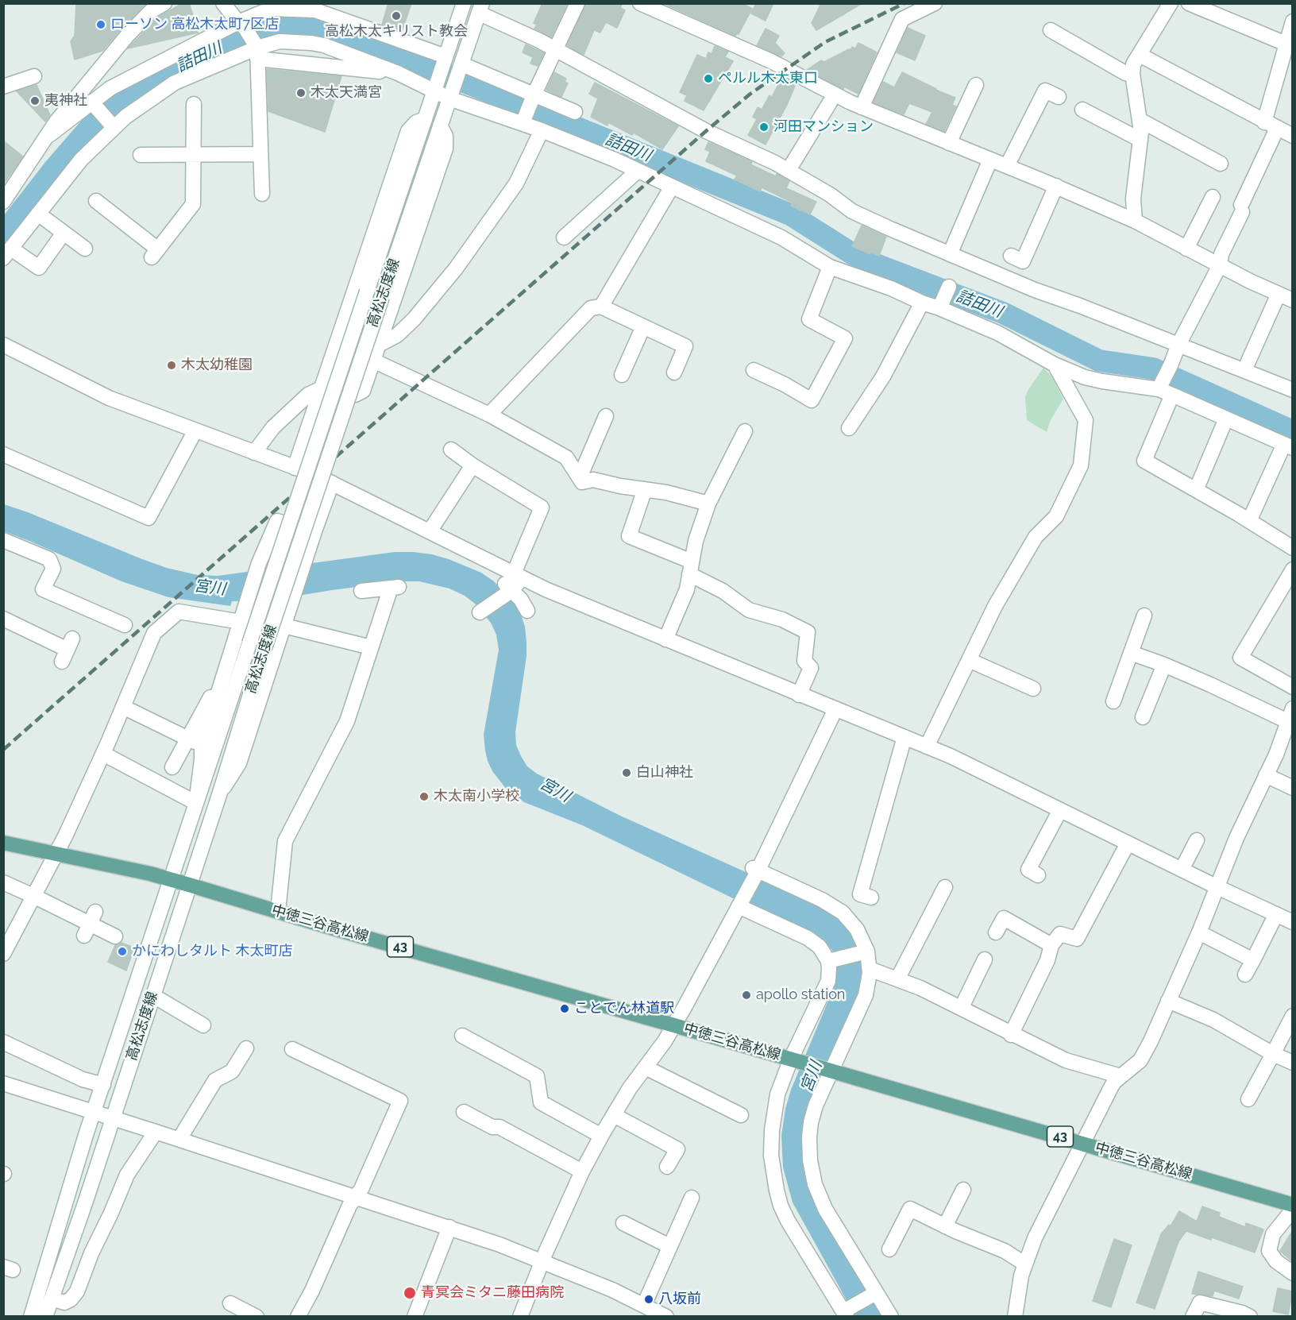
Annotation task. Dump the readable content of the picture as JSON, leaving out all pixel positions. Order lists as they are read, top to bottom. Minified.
{"streets":{"main road":["中徳三谷高松線","43"],"street":["高松志度線"]},"crossings":[["高松志度線","中徳三谷高松線"]],"water":["詰田川","宮川"],"places":["高松木太キリスト教会","ローソン 高松木太町7区店","ペルル木太東口","木太天満宮","夷神社","河田マンション","木太幼稚園","白山神社","木太南小学校","かにわしタルト 木太町店","apollo station","ことでん林道駅","青冥会ミタニ藤田病院","八坂前"]}
